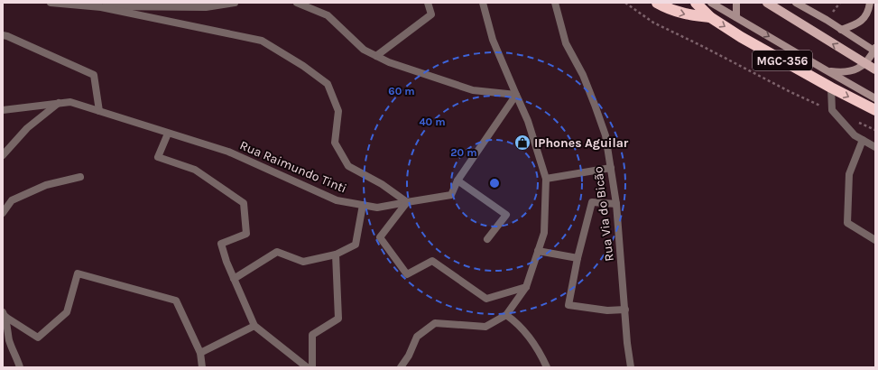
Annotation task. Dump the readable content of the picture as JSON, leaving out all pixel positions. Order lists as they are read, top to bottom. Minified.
{"streets":{"highway":["MGC-356"],"street":["Rua Raimundo Tinti","Rua Via do Bicão"]},"places":{"shop":["IPhones Aguilar"]},"rings":["60 m","40 m","20 m"]}
